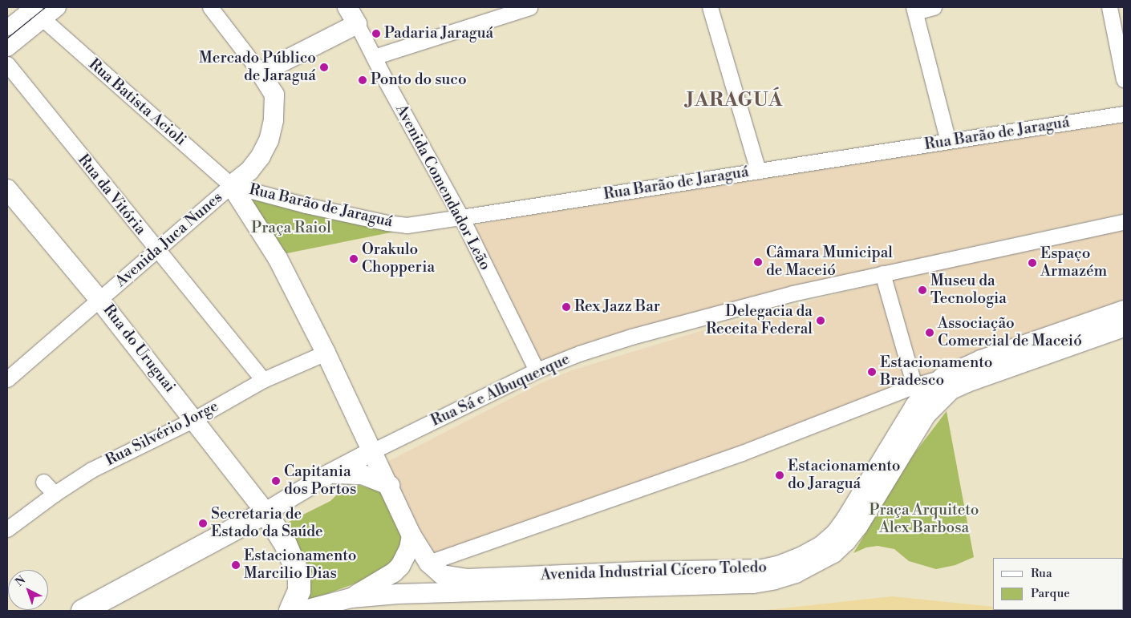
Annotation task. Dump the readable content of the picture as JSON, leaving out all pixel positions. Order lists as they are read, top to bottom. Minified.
{"streets":{"main road":["Avenida Comendador Leão","Avenida Juca Nunes","Rua do Uruguai","Avenida Industrial Cícero Toledo"],"street":["Rua Batista Acioli","Rua Barão de Jaraguá","Rua da Vitória","Rua Sá e Albuquerque","Rua Silvério Jorge"]},"crossings":[["Rua Batista Acioli","Rua Barão de Jaraguá"],["Rua Batista Acioli","Avenida Juca Nunes"],["Rua Batista Acioli","Avenida Industrial Cícero Toledo"],["Rua Barão de Jaraguá","Avenida Comendador Leão"],["Rua Barão de Jaraguá","Avenida Juca Nunes"],["Rua Barão de Jaraguá","Avenida Industrial Cícero Toledo"],["Avenida Comendador Leão","Rua Sá e Albuquerque"],["Rua da Vitória","Avenida Juca Nunes"],["Rua da Vitória","Rua Silvério Jorge"],["Avenida Juca Nunes","Rua do Uruguai"],["Avenida Juca Nunes","Avenida Industrial Cícero Toledo"],["Rua do Uruguai","Rua Silvério Jorge"],["Rua Sá e Albuquerque","Avenida Industrial Cícero Toledo"],["Rua Silvério Jorge","Avenida Industrial Cícero Toledo"]],"districts":["JARAGUÁ"],"parks":["Praça Raiol","Praça Arquiteto Alex Barbosa"],"places":["Padaria Jaraguá","Mercado Público de Jaraguá","Ponto do suco","Orakulo Chopperia","Câmara Municipal de Maceió","Espaço Armazém","Museu da Tecnologia","Rex Jazz Bar","Delegacia da Receita Federal","Associação Comercial de Maceió","Estacionamento Bradesco","Estacionamento do Jaraguá","Capitania dos Portos","Secretaria de Estado da Saúde","Estacionamento Marcilio Dias"],"legend":["Rua","Parque"],"north":"top left"}
